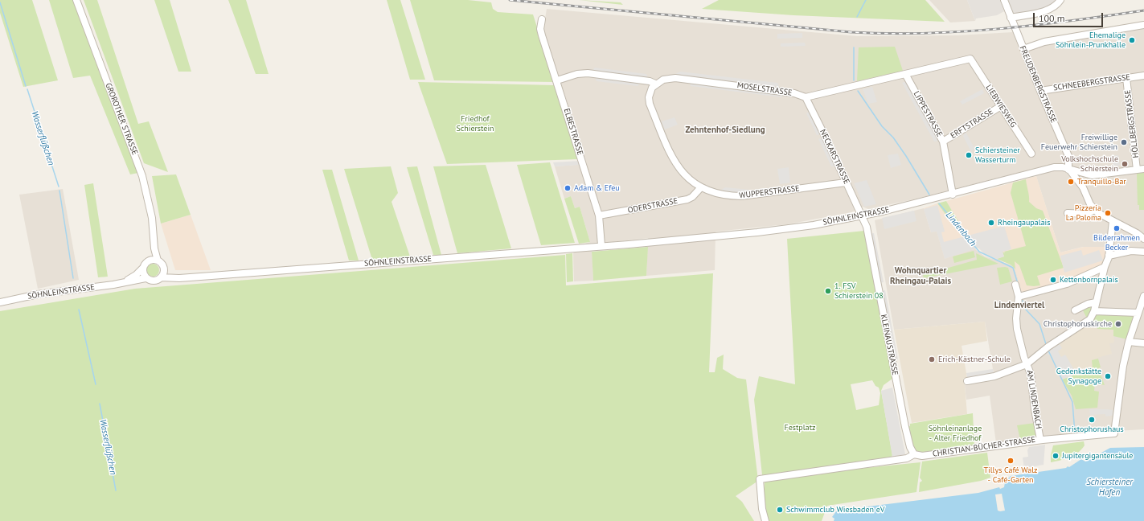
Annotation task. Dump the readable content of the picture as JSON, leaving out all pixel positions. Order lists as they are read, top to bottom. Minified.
{"streets":{"street":["SCHNEEBERGSTRASSE","FREUDENBERGSTRASSE","MOSELSTRASSE","LIEBWIESWEG","LIPPESTRASSE","GROROTHER STRASSE","ERFTSTRASSE","HÖLLBERGSTRASSE","ELBESTRASSE","NECKARSTRASSE","WUPPERSTRASSE","ODERSTRASSE","SÖHNLEINSTRASSE","KLEINAUSTRASSE","AM LINDENBACH","CHRISTIAN-BÜCHER-STRASSE"]},"crossings":[["SCHNEEBERGSTRASSE","FREUDENBERGSTRASSE"],["SCHNEEBERGSTRASSE","HÖLLBERGSTRASSE"],["FREUDENBERGSTRASSE","SÖHNLEINSTRASSE"],["MOSELSTRASSE","LIEBWIESWEG"],["MOSELSTRASSE","LIPPESTRASSE"],["MOSELSTRASSE","NECKARSTRASSE"],["MOSELSTRASSE","WUPPERSTRASSE"],["LIEBWIESWEG","ERFTSTRASSE"],["LIPPESTRASSE","ERFTSTRASSE"],["LIPPESTRASSE","SÖHNLEINSTRASSE"],["GROROTHER STRASSE","SÖHNLEINSTRASSE"],["ELBESTRASSE","ODERSTRASSE"],["ELBESTRASSE","SÖHNLEINSTRASSE"],["NECKARSTRASSE","WUPPERSTRASSE"],["NECKARSTRASSE","SÖHNLEINSTRASSE"],["NECKARSTRASSE","KLEINAUSTRASSE"],["WUPPERSTRASSE","ODERSTRASSE"],["SÖHNLEINSTRASSE","KLEINAUSTRASSE"],["KLEINAUSTRASSE","CHRISTIAN-BÜCHER-STRASSE"],["AM LINDENBACH","CHRISTIAN-BÜCHER-STRASSE"]],"districts":["Zehntenhof-Siedlung","Wohnquartier Rheingau-Palais","Lindenviertel"],"water":["Wasserflüßchen","Lindenbach","Schiersteiner Hafen"],"parks":["Friedhof Schierstein","Festplatz","Söhnleinanlage - Alter Friedhof"],"places":["Ehemalige Söhnlein-Prunkhalle","Freiwillige Feuerwehr Schierstein","Schiersteiner Wasserturm","Volkshochschule Schierstein","Tranquillo-Bar","Adam & Efeu","Pizzeria La Paloma","Rheingaupalais","Bilderrahmen Becker","Kettenbornpalais","1. FSV Schierstein 08","Christophoruskirche","Erich-Kästner-Schule","Gedenkstätte Synagoge","Christophorushaus","Jupitergigantensäule","Tillys Café Walz - Café-Garten","Schwimmclub Wiesbaden eV"],"scale_bar":"100 m"}
